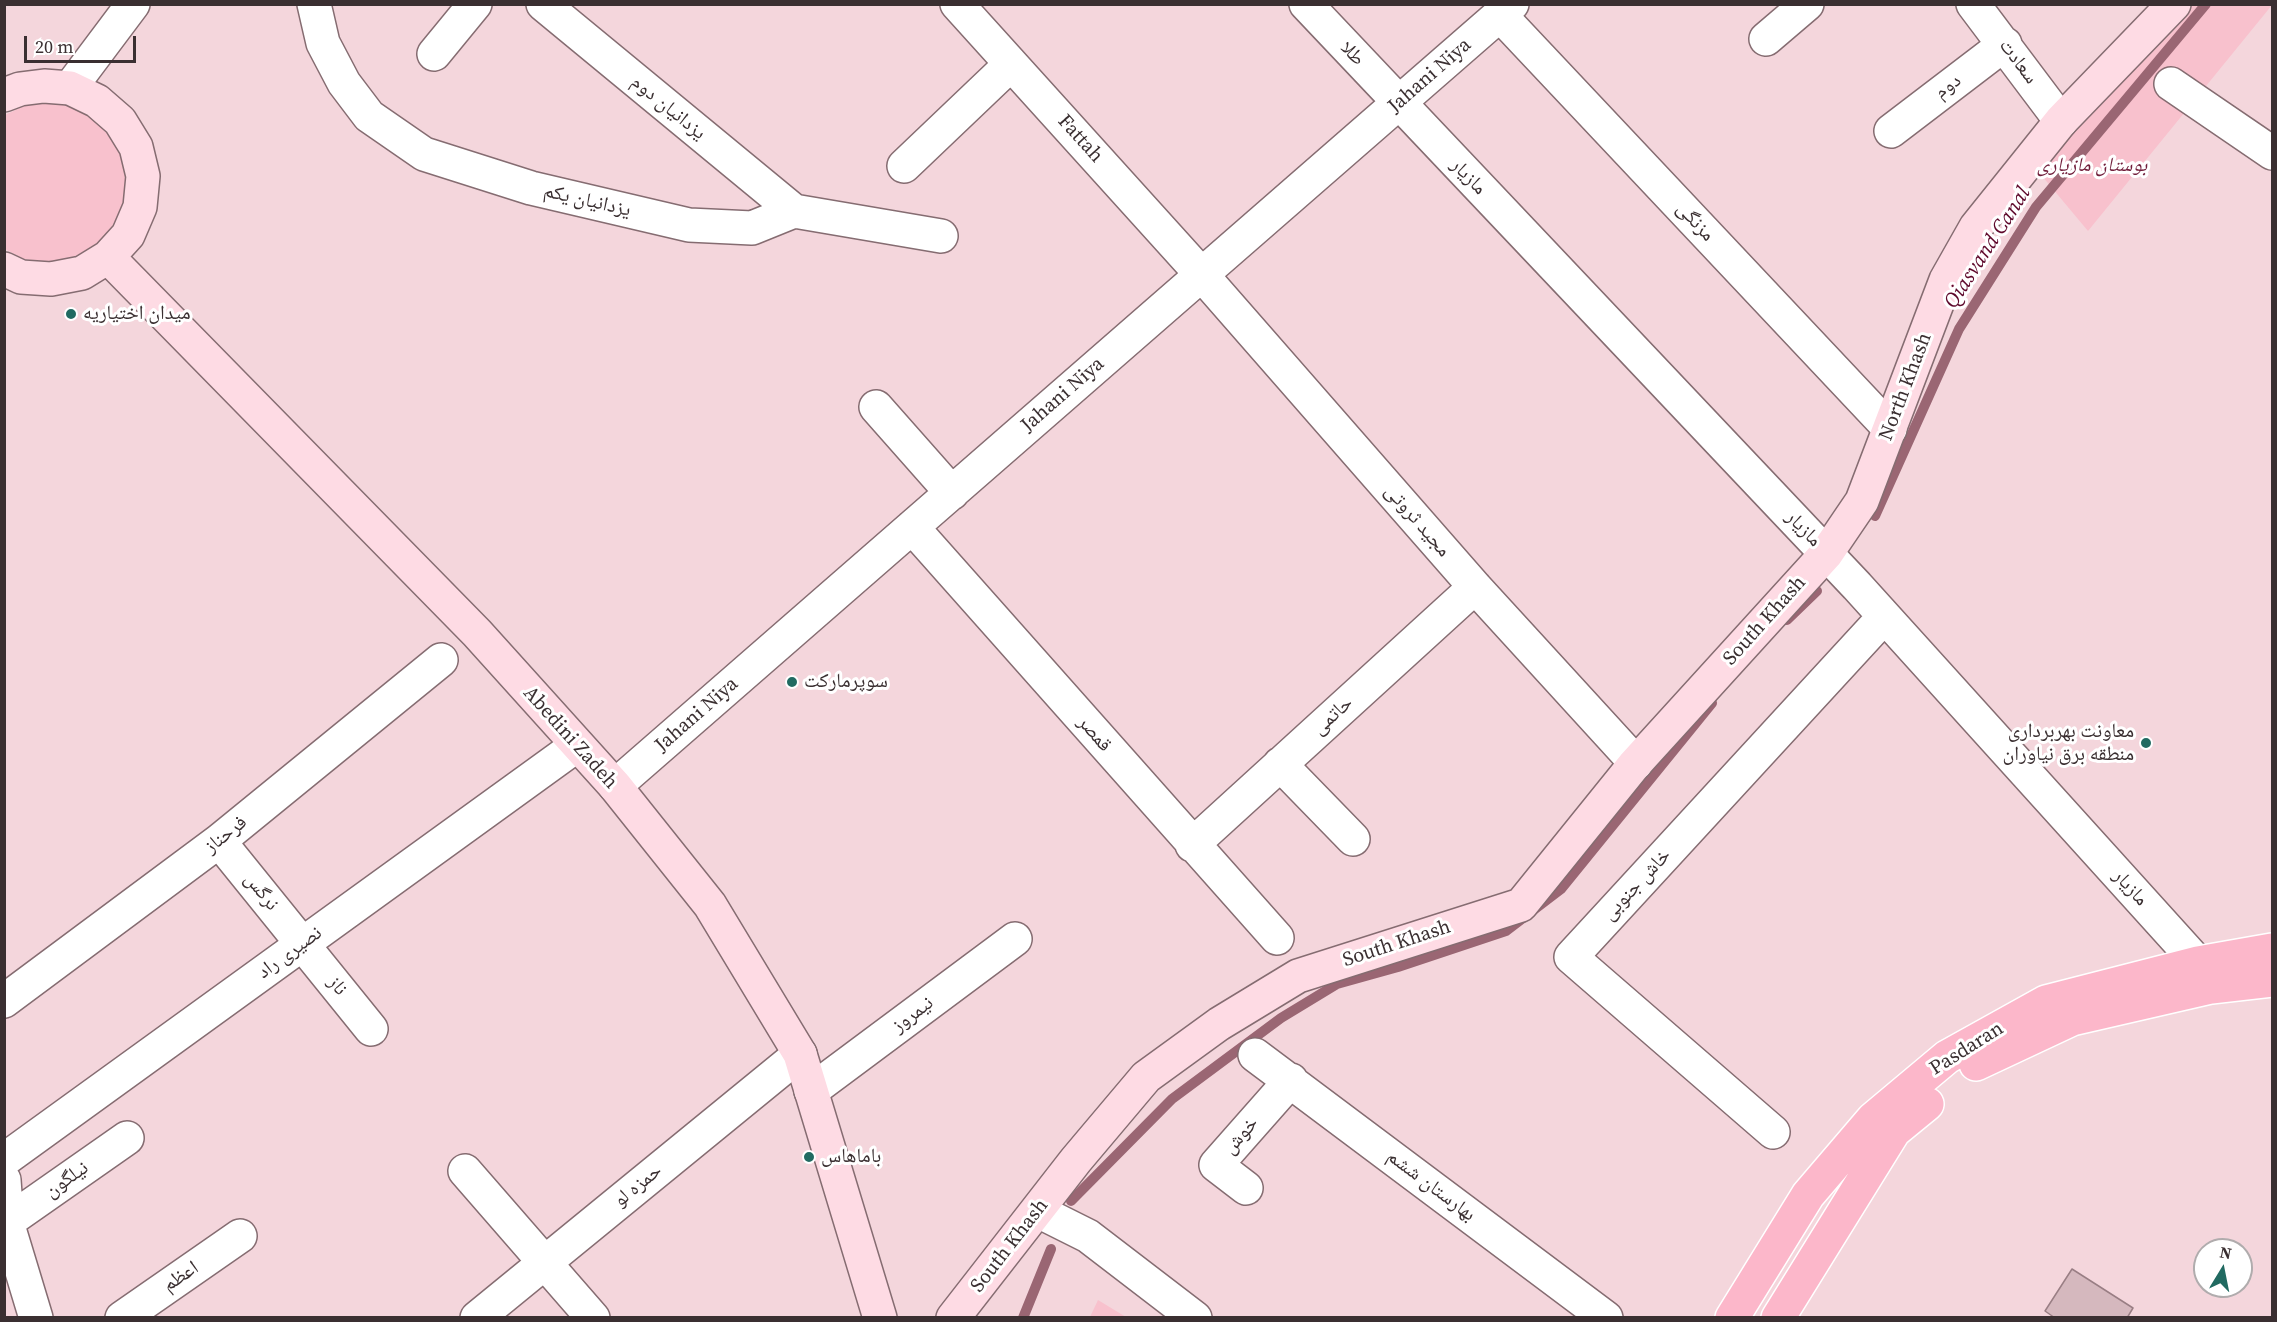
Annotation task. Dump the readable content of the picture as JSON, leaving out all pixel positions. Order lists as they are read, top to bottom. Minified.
{"streets":{"main road":["Pasdaran"],"street":["طلا","سعادت","Jahani Niya","دوم","یزدانیان دوم","Fattah","مازیار","یزدانیان یکم","مزنگی","North Khash","مجید ثروتی","South Khash","حاتمی","قمصر","Abedini Zadeh","فرحناز","خاش جنوبی","نرگس","نصیری راد","ناز","نیمروز","خوش","نیلگون","حمزه لو","بهارستان ششم","اعظم"]},"crossings":[["طلا","Jahani Niya"],["طلا","مازیار"],["سعادت","دوم"],["سعادت","North Khash"],["Jahani Niya","Fattah"],["Jahani Niya","مازیار"],["Jahani Niya","مزنگی"],["Jahani Niya","مجید ثروتی"],["Jahani Niya","قمصر"],["Jahani Niya","Abedini Zadeh"],["یزدانیان دوم","یزدانیان یکم"],["Fattah","مجید ثروتی"],["مازیار","North Khash"],["مازیار","South Khash"],["مازیار","خاش جنوبی"],["مازیار","Pasdaran"],["مزنگی","North Khash"],["North Khash","South Khash"],["مجید ثروتی","South Khash"],["مجید ثروتی","حاتمی"],["حاتمی","قمصر"],["Abedini Zadeh","نصیری راد"],["Abedini Zadeh","نیمروز"],["Abedini Zadeh","حمزه لو"],["فرحناز","نرگس"],["نرگس","نصیری راد"],["نرگس","ناز"],["نصیری راد","ناز"],["خوش","بهارستان ششم"]],"water":["Qiasvand Canal"],"parks":["بوستان مازیاری"],"places":["میدان اختیاریه","سوپرمارکت","معاونت بهربرداری منطقه برق نیاوران","باماهاس"],"scale_bar":"20 m","north":"top"}
